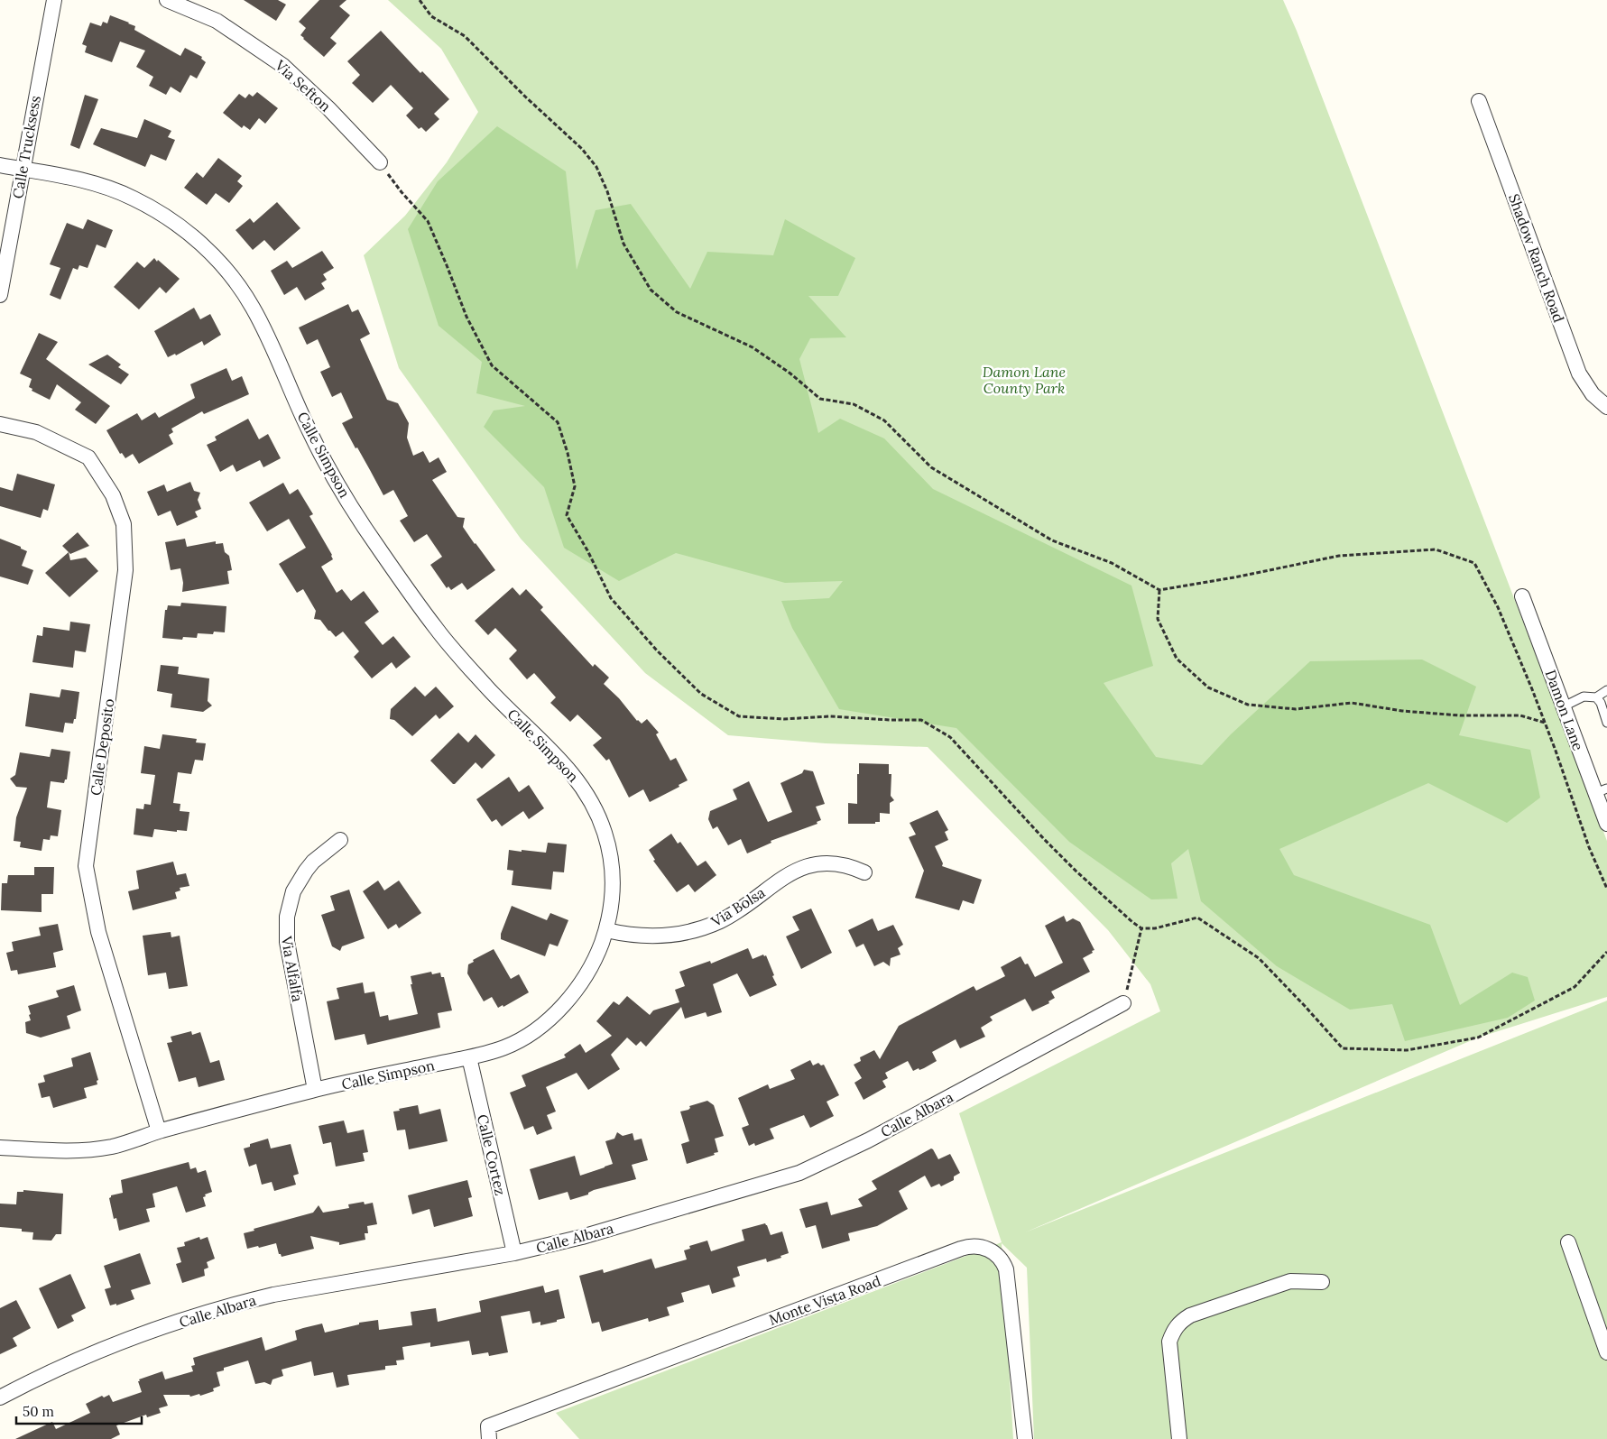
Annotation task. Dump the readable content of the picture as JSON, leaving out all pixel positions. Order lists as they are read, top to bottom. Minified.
{"streets":{"street":["Via Sefton","Calle Trucksess","Shadow Ranch Road","Calle Simpson","Damon Lane","Calle Deposito","Via Bolsa","Via Alfalfa","Calle Albara","Calle Cortez","Monte Vista Road"]},"crossings":[["Calle Trucksess","Calle Simpson"],["Calle Simpson","Calle Deposito"],["Calle Simpson","Via Bolsa"],["Calle Simpson","Via Alfalfa"],["Calle Simpson","Calle Cortez"],["Calle Albara","Calle Cortez"]],"parks":["Damon Lane County Park"],"scale_bar":"50 m"}
